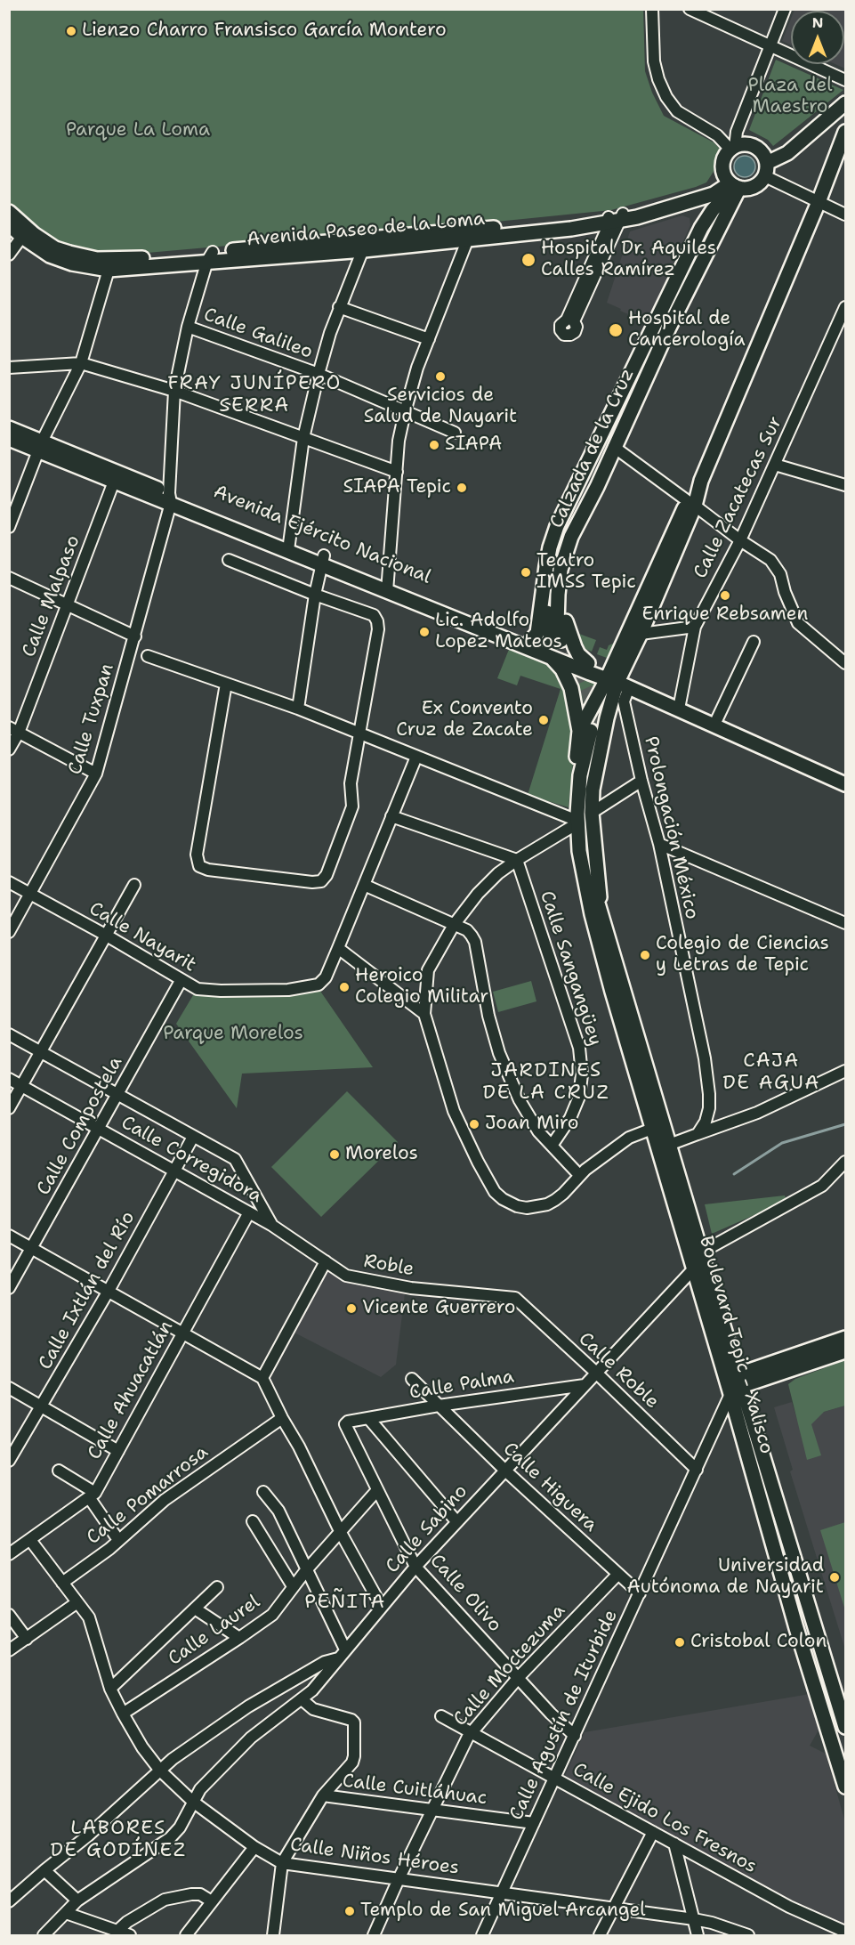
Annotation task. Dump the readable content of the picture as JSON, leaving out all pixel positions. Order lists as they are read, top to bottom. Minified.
{"streets":{"main road":["Avenida Paseo de la Loma","Calzada de la Cruz","Avenida Ejército Nacional","Boulevard Tepic - Xalisco"],"street":["Calle Galileo","Calle Zacatecas Sur","Calle Malpaso","Calle Tuxpan","Prolongación México","Calle Nayarit","Calle Sangangüey","Calle Compostela","Calle Corregidora","Roble","Calle Ixtlán del Río","Calle Roble","Calle Palma","Calle Ahuacatlán","Calle Higuera","Calle Pomarrosa","Calle Sabino","Calle Olivo","Calle Laurel","Calle Moctezuma","Calle Agustín de Iturbide","Calle Cuitláhuac","Calle Ejido Los Fresnos","Calle Niños Héroes"]},"crossings":[["Avenida Paseo de la Loma","Calzada de la Cruz"],["Avenida Paseo de la Loma","Calle Tuxpan"],["Calle Galileo","Calle Tuxpan"],["Avenida Ejército Nacional","Calle Malpaso"],["Avenida Ejército Nacional","Calle Tuxpan"],["Avenida Ejército Nacional","Prolongación México"],["Calle Tuxpan","Calle Nayarit"],["Calle Nayarit","Calle Compostela"],["Calle Compostela","Calle Corregidora"],["Calle Corregidora","Roble"],["Calle Corregidora","Calle Ixtlán del Río"],["Calle Corregidora","Calle Ahuacatlán"],["Roble","Calle Roble"],["Boulevard Tepic - Xalisco","Calle Sabino"],["Boulevard Tepic - Xalisco","Calle Agustín de Iturbide"],["Calle Roble","Calle Sabino"],["Calle Roble","Calle Agustín de Iturbide"],["Calle Palma","Calle Higuera"],["Calle Palma","Calle Sabino"],["Calle Palma","Calle Olivo"],["Calle Ahuacatlán","Calle Niños Héroes"],["Calle Higuera","Calle Sabino"],["Calle Higuera","Calle Moctezuma"],["Calle Higuera","Calle Agustín de Iturbide"],["Calle Pomarrosa","Calle Niños Héroes"],["Calle Sabino","Calle Olivo"],["Calle Sabino","Calle Niños Héroes"],["Calle Olivo","Calle Laurel"],["Calle Olivo","Calle Moctezuma"],["Calle Olivo","Calle Agustín de Iturbide"],["Calle Laurel","Calle Niños Héroes"],["Calle Moctezuma","Calle Cuitláhuac"],["Calle Moctezuma","Calle Ejido Los Fresnos"],["Calle Moctezuma","Calle Niños Héroes"],["Calle Agustín de Iturbide","Calle Cuitláhuac"],["Calle Agustín de Iturbide","Calle Ejido Los Fresnos"],["Calle Agustín de Iturbide","Calle Niños Héroes"]],"districts":["FRAY JUNÍPERO SERRA","CAJA DE AGUA","JARDINES DE LA CRUZ","PEÑITA","LABORES DE GODÍNEZ"],"parks":["Plaza del Maestro","Parque La Loma","Parque Morelos"],"places":["Lienzo Charro Fransisco García Montero","Hospital Dr. Aquiles Calles Ramírez","Hospital de Cancerología","Servicios de Salud de Nayarit","SIAPA","SIAPA Tepic","Teatro IMSS Tepic","Enrique Rebsamen","Lic. Adolfo Lopez Mateos","Ex Convento Cruz de Zacate","Colegio de Ciencias y Letras de Tepic","Heroico Colegio Militar","Joan Miro","Morelos","Vicente Guerrero","Universidad Autónoma de Nayarit","Cristobal Colon","Templo de San Miguel Arcangel"],"north":"top"}
